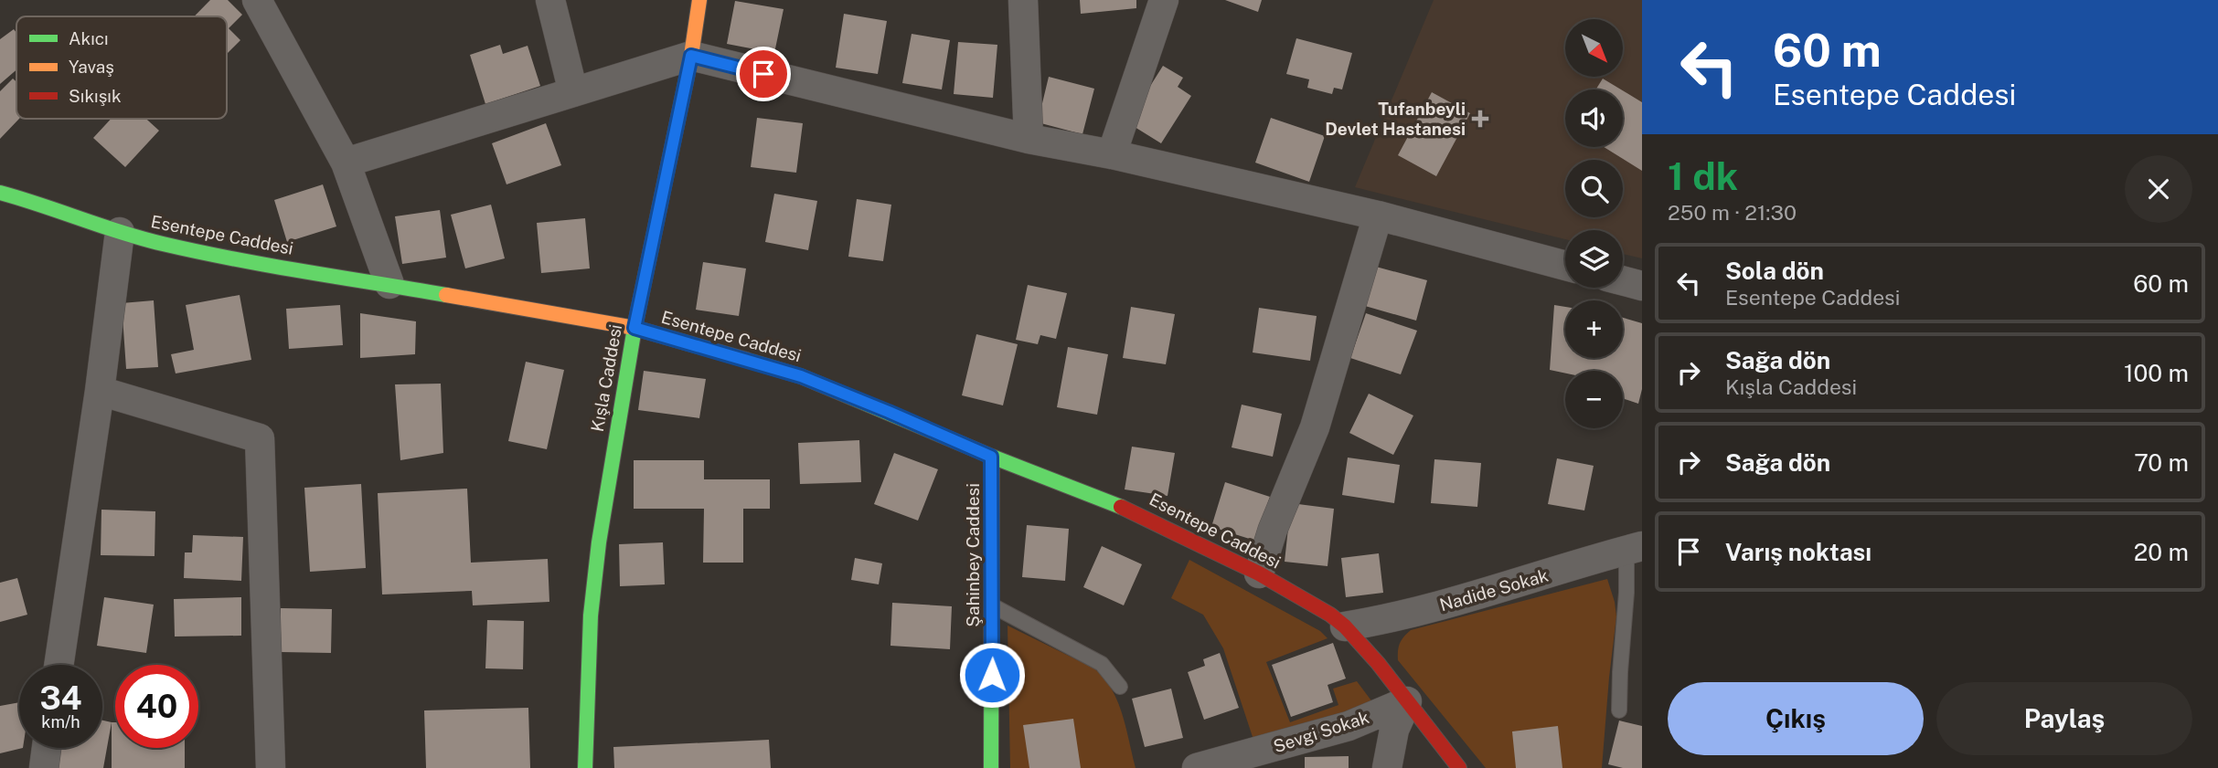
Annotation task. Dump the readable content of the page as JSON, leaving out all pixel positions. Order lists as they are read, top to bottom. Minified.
{"streets":{"street":["Esentepe Caddesi","Kışla Caddesi","Şahinbey Caddesi","Nadide Sokak","Sevgi Sokak"]},"crossings":[["Esentepe Caddesi","Kışla Caddesi"],["Esentepe Caddesi","Şahinbey Caddesi"],["Esentepe Caddesi","Nadide Sokak"],["Esentepe Caddesi","Sevgi Sokak"]],"places":{"health":["Tufanbeyli Devlet Hastanesi"]},"legend":["Akıcı","Yavaş","Sıkışık"],"north":"bottom right","page":{"turn":["60 m","Esentepe Caddesi"],"map_buttons":["+","−"],"heading":["1 dk","250 m · 21:30"],"list":[{"name":"Sola dön","note":"Esentepe Caddesi","value":"60 m"},{"name":"Sağa dön","note":"Kışla Caddesi","value":"100 m"},{"name":"Sağa dön","value":"70 m"},{"name":"Varış noktası","value":"20 m"}],"speed":"34 km/h","limit":"40","buttons":["Çıkış","Paylaş"]}}
